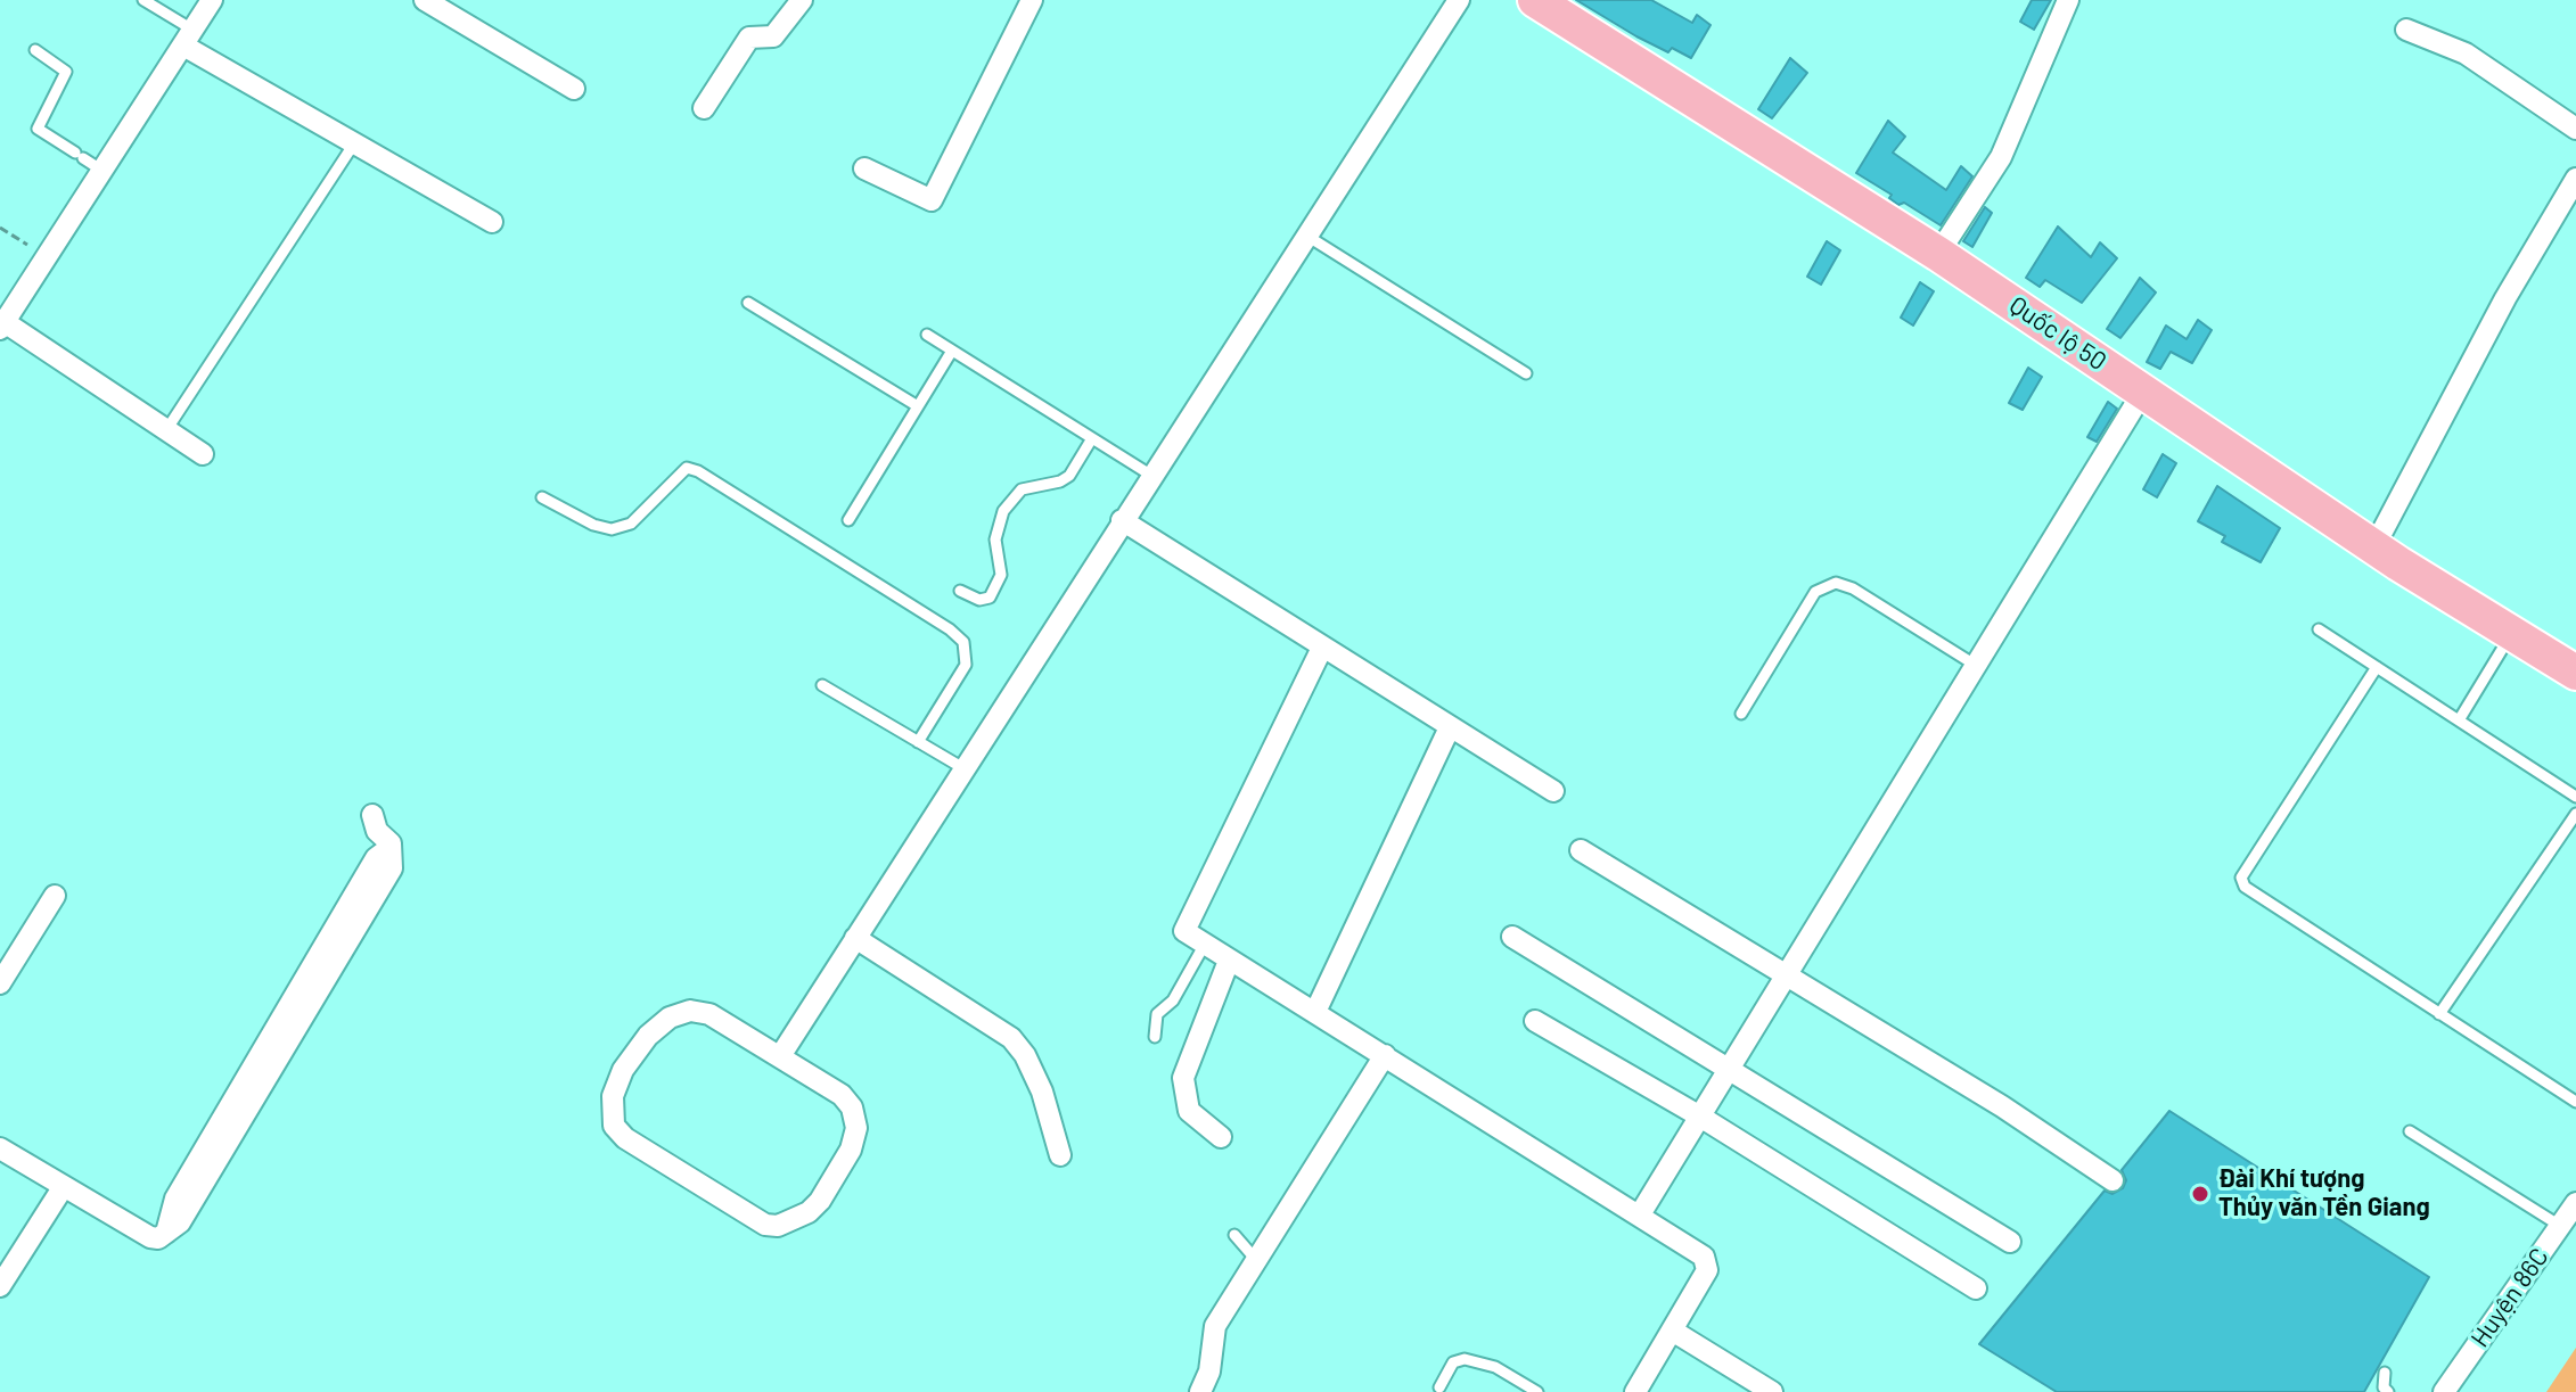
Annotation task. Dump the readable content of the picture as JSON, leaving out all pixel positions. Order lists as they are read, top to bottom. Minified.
{"streets":{"highway":["Quốc lộ 50"],"street":["Huyện 86C"]},"places":["Đài Khí tượng Thủy văn Tền Giang"]}
